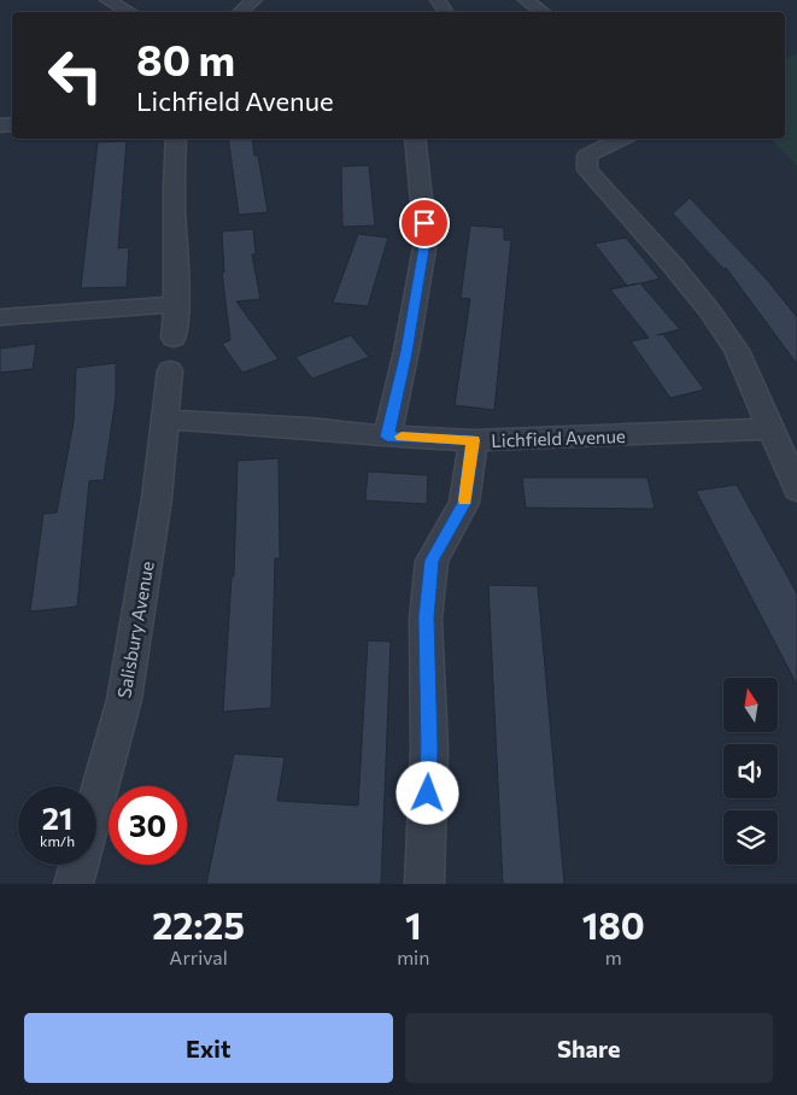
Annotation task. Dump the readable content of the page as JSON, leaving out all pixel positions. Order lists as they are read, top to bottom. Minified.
{"streets":{"street":["Lichfield Avenue","Salisbury Avenue"]},"crossings":[["Lichfield Avenue","Salisbury Avenue"]],"north":"top","page":{"turn":["80 m","Lichfield Avenue"],"speed":"21 km/h","limit":"30","eta":["22:25","Arrival","1","min","180","m"],"buttons":["Exit","Share"]}}
